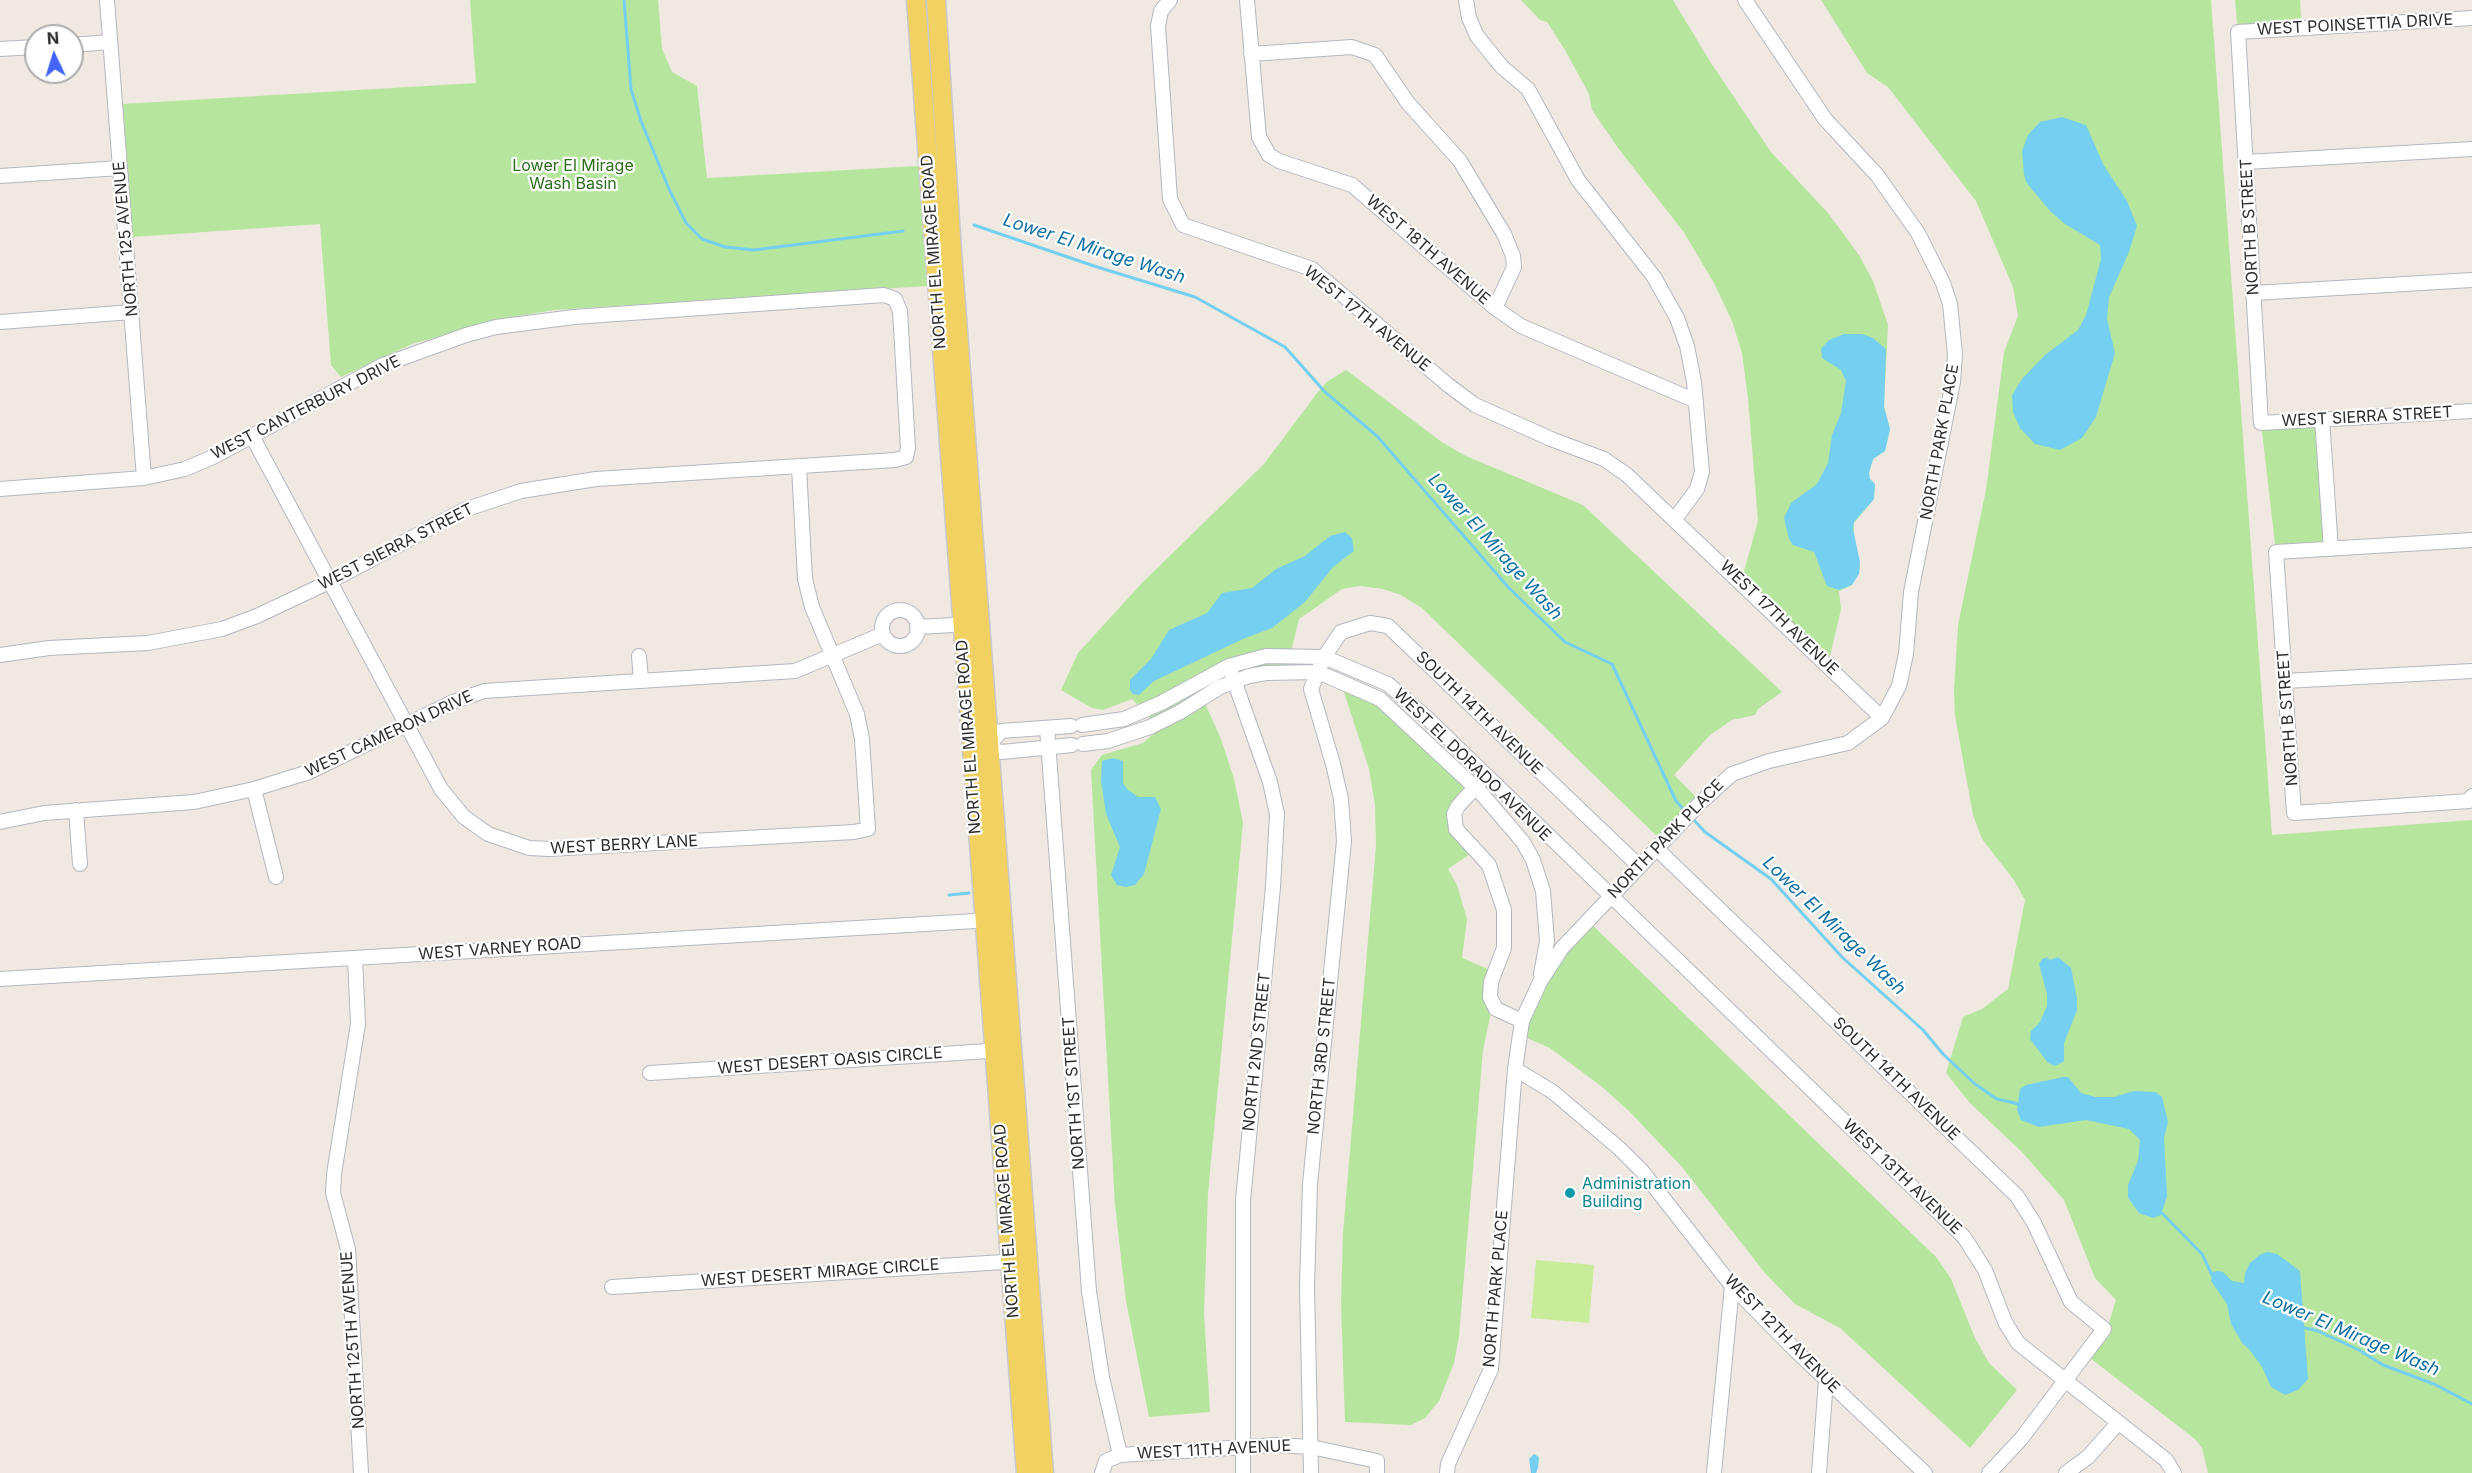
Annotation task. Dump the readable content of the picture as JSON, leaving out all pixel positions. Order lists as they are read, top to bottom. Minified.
{"streets":{"main road":["NORTH EL MIRAGE ROAD"],"street":["WEST POINSETTIA DRIVE","NORTH B STREET","NORTH 125 AVENUE","WEST 18TH AVENUE","WEST 17TH AVENUE","WEST CANTERBURY DRIVE","WEST SIERRA STREET","NORTH PARK PLACE","SOUTH 14TH AVENUE","WEST CAMERON DRIVE","WEST EL DORADO AVENUE","WEST BERRY LANE","WEST VARNEY ROAD","NORTH 2ND STREET","NORTH 3RD STREET","WEST DESERT OASIS CIRCLE","NORTH 1ST STREET","WEST 13TH AVENUE","WEST DESERT MIRAGE CIRCLE","WEST 12TH AVENUE","NORTH 125TH AVENUE","WEST 11TH AVENUE"]},"crossings":[["WEST POINSETTIA DRIVE","NORTH B STREET"],["NORTH B STREET","WEST SIERRA STREET"],["NORTH 125 AVENUE","WEST CANTERBURY DRIVE"],["NORTH EL MIRAGE ROAD","WEST EL DORADO AVENUE"],["NORTH EL MIRAGE ROAD","WEST VARNEY ROAD"],["NORTH EL MIRAGE ROAD","WEST DESERT OASIS CIRCLE"],["NORTH EL MIRAGE ROAD","WEST DESERT MIRAGE CIRCLE"],["WEST 17TH AVENUE","NORTH PARK PLACE"],["WEST CANTERBURY DRIVE","WEST SIERRA STREET"],["WEST CANTERBURY DRIVE","WEST BERRY LANE"],["WEST SIERRA STREET","WEST BERRY LANE"],["NORTH PARK PLACE","SOUTH 14TH AVENUE"],["NORTH PARK PLACE","WEST EL DORADO AVENUE"],["NORTH PARK PLACE","WEST 13TH AVENUE"],["NORTH PARK PLACE","WEST 12TH AVENUE"],["SOUTH 14TH AVENUE","WEST EL DORADO AVENUE"],["SOUTH 14TH AVENUE","NORTH 3RD STREET"],["SOUTH 14TH AVENUE","WEST 13TH AVENUE"],["WEST CAMERON DRIVE","WEST BERRY LANE"],["WEST EL DORADO AVENUE","NORTH 2ND STREET"],["WEST EL DORADO AVENUE","NORTH 3RD STREET"],["WEST EL DORADO AVENUE","NORTH 1ST STREET"],["WEST EL DORADO AVENUE","WEST 13TH AVENUE"],["WEST VARNEY ROAD","NORTH 125TH AVENUE"],["NORTH 2ND STREET","WEST 11TH AVENUE"],["NORTH 3RD STREET","WEST 11TH AVENUE"],["NORTH 1ST STREET","WEST 11TH AVENUE"]],"water":["Lower El Mirage Wash"],"parks":["Lower El Mirage Wash Basin"],"places":["Administration Building"],"north":"top"}
